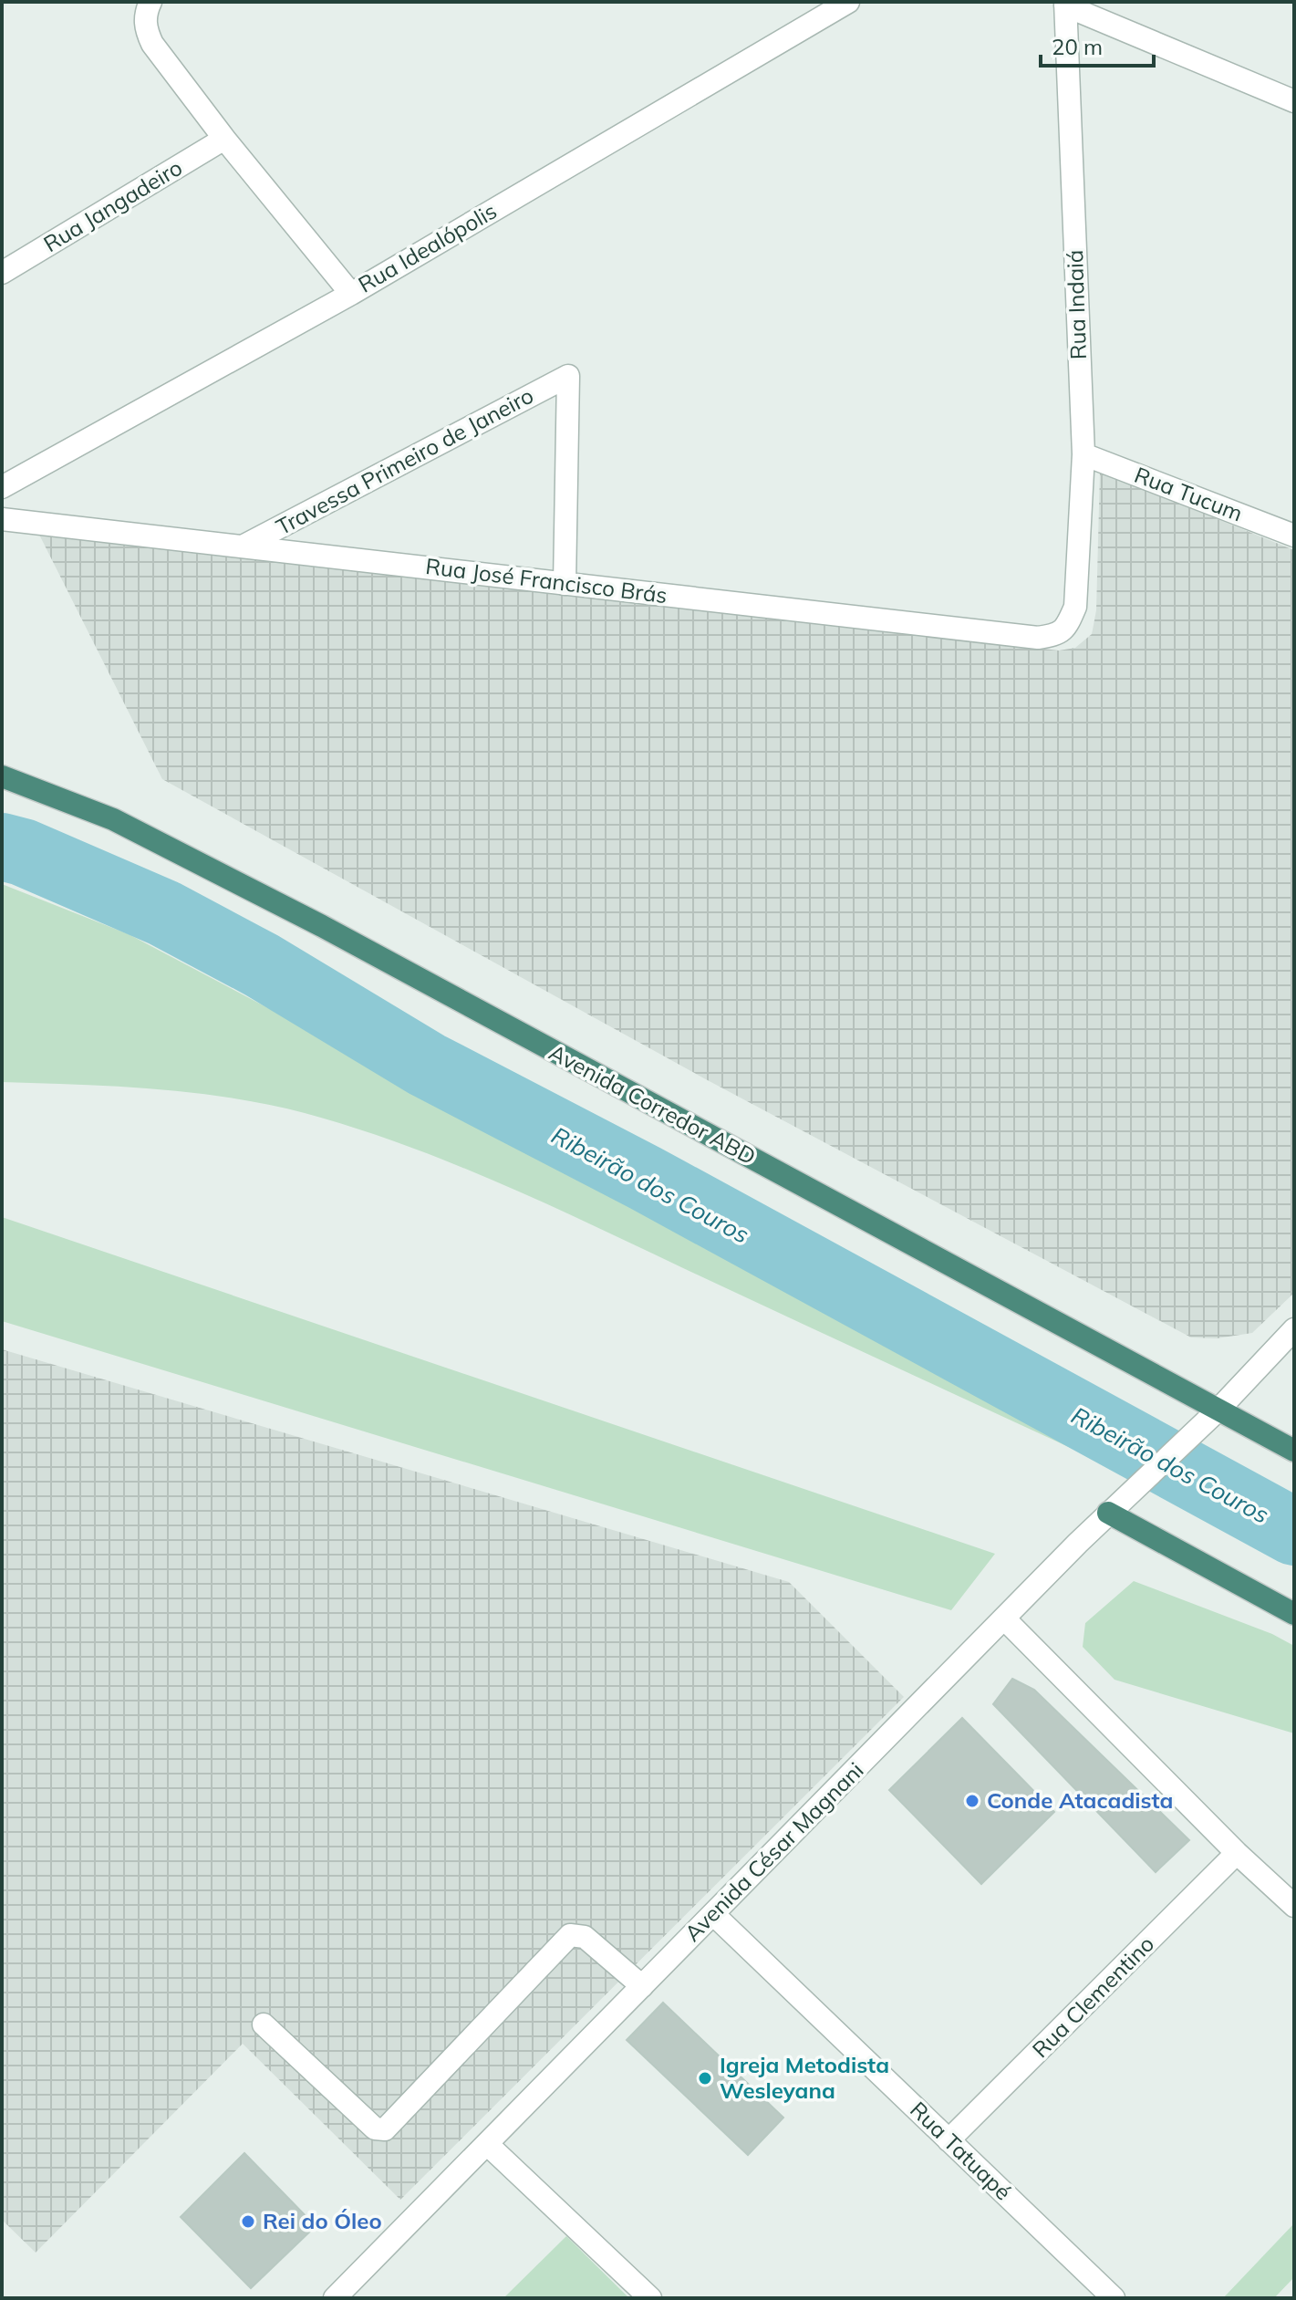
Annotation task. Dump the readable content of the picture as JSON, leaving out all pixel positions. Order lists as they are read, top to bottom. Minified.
{"streets":{"highway":["Avenida Corredor ABD"],"street":["Rua Jangadeiro","Rua Idealópolis","Rua Indaiá","Travessa Primeiro de Janeiro","Rua Tucum","Rua José Francisco Brás","Avenida César Magnani","Rua Clementino","Rua Tatuapé"]},"crossings":[["Rua Indaiá","Rua Tucum"],["Rua Indaiá","Rua José Francisco Brás"],["Travessa Primeiro de Janeiro","Rua José Francisco Brás"],["Avenida Corredor ABD","Avenida César Magnani"],["Avenida César Magnani","Rua Tatuapé"],["Rua Clementino","Rua Tatuapé"]],"water":["Ribeirão dos Couros"],"places":["Conde Atacadista","Igreja Metodista Wesleyana","Rei do Óleo"],"scale_bar":"20 m"}
